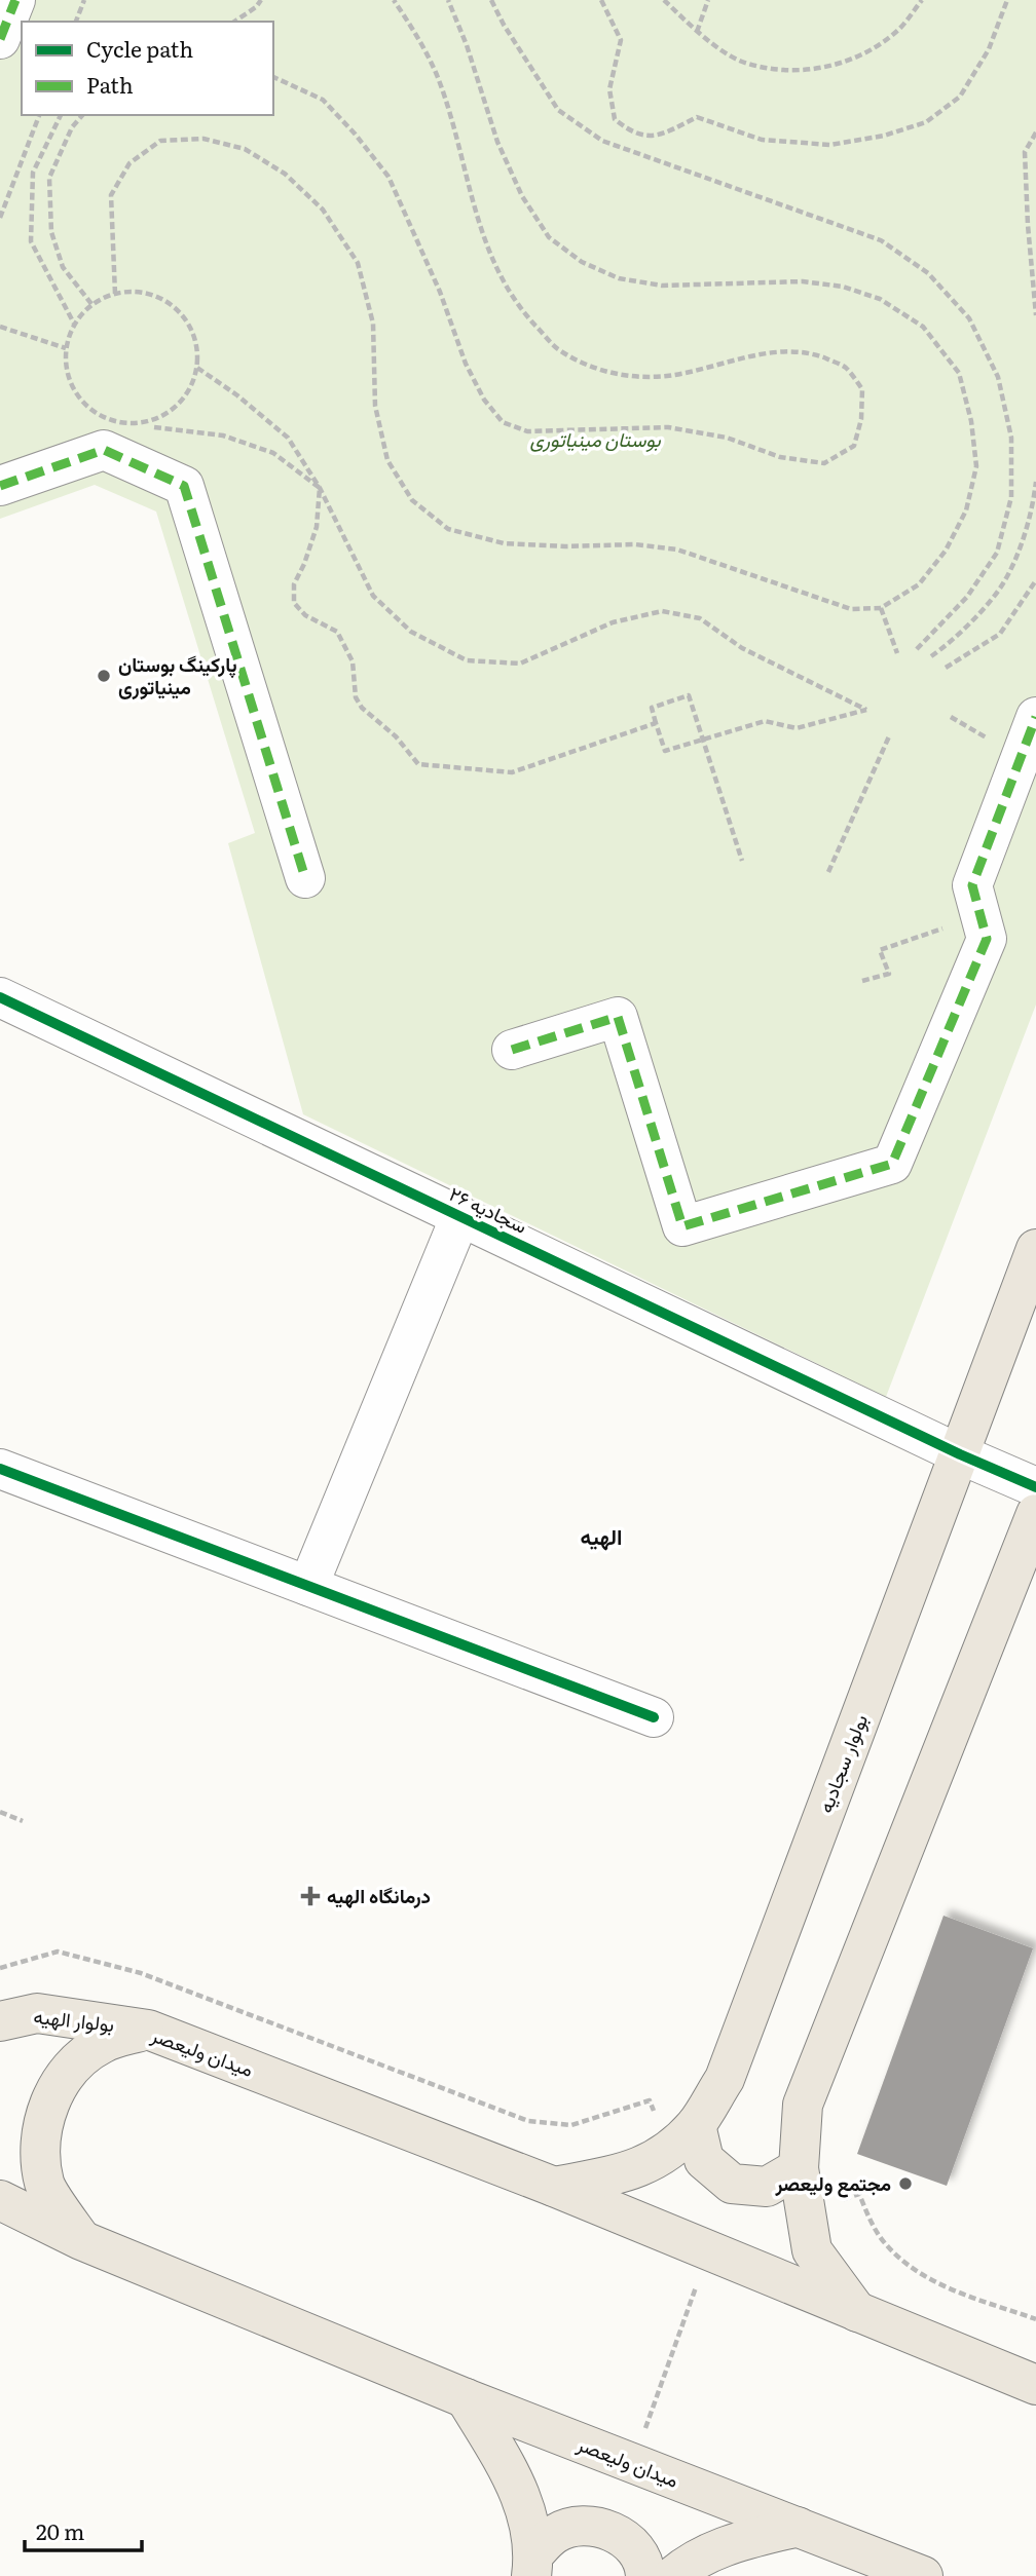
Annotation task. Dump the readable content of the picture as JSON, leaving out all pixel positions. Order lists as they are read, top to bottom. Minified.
{"streets":{"main road":["بولوار سجادیه","بولوار الهیه","میدان ولیعصر"],"street":["سجادیه ۲۶"]},"crossings":[["سجادیه ۲۶","بولوار سجادیه"],["بولوار سجادیه","میدان ولیعصر"],["بولوار الهیه","میدان ولیعصر"]],"districts":["الهیه"],"parks":["بوستان مینیاتوری"],"places":{"other":["پارکینگ بوستان مینیاتوری","مجتمع ولیعصر"],"health":["درمانگاه الهیه"]},"legend":["Cycle path","Path"],"scale_bar":"20 m"}
